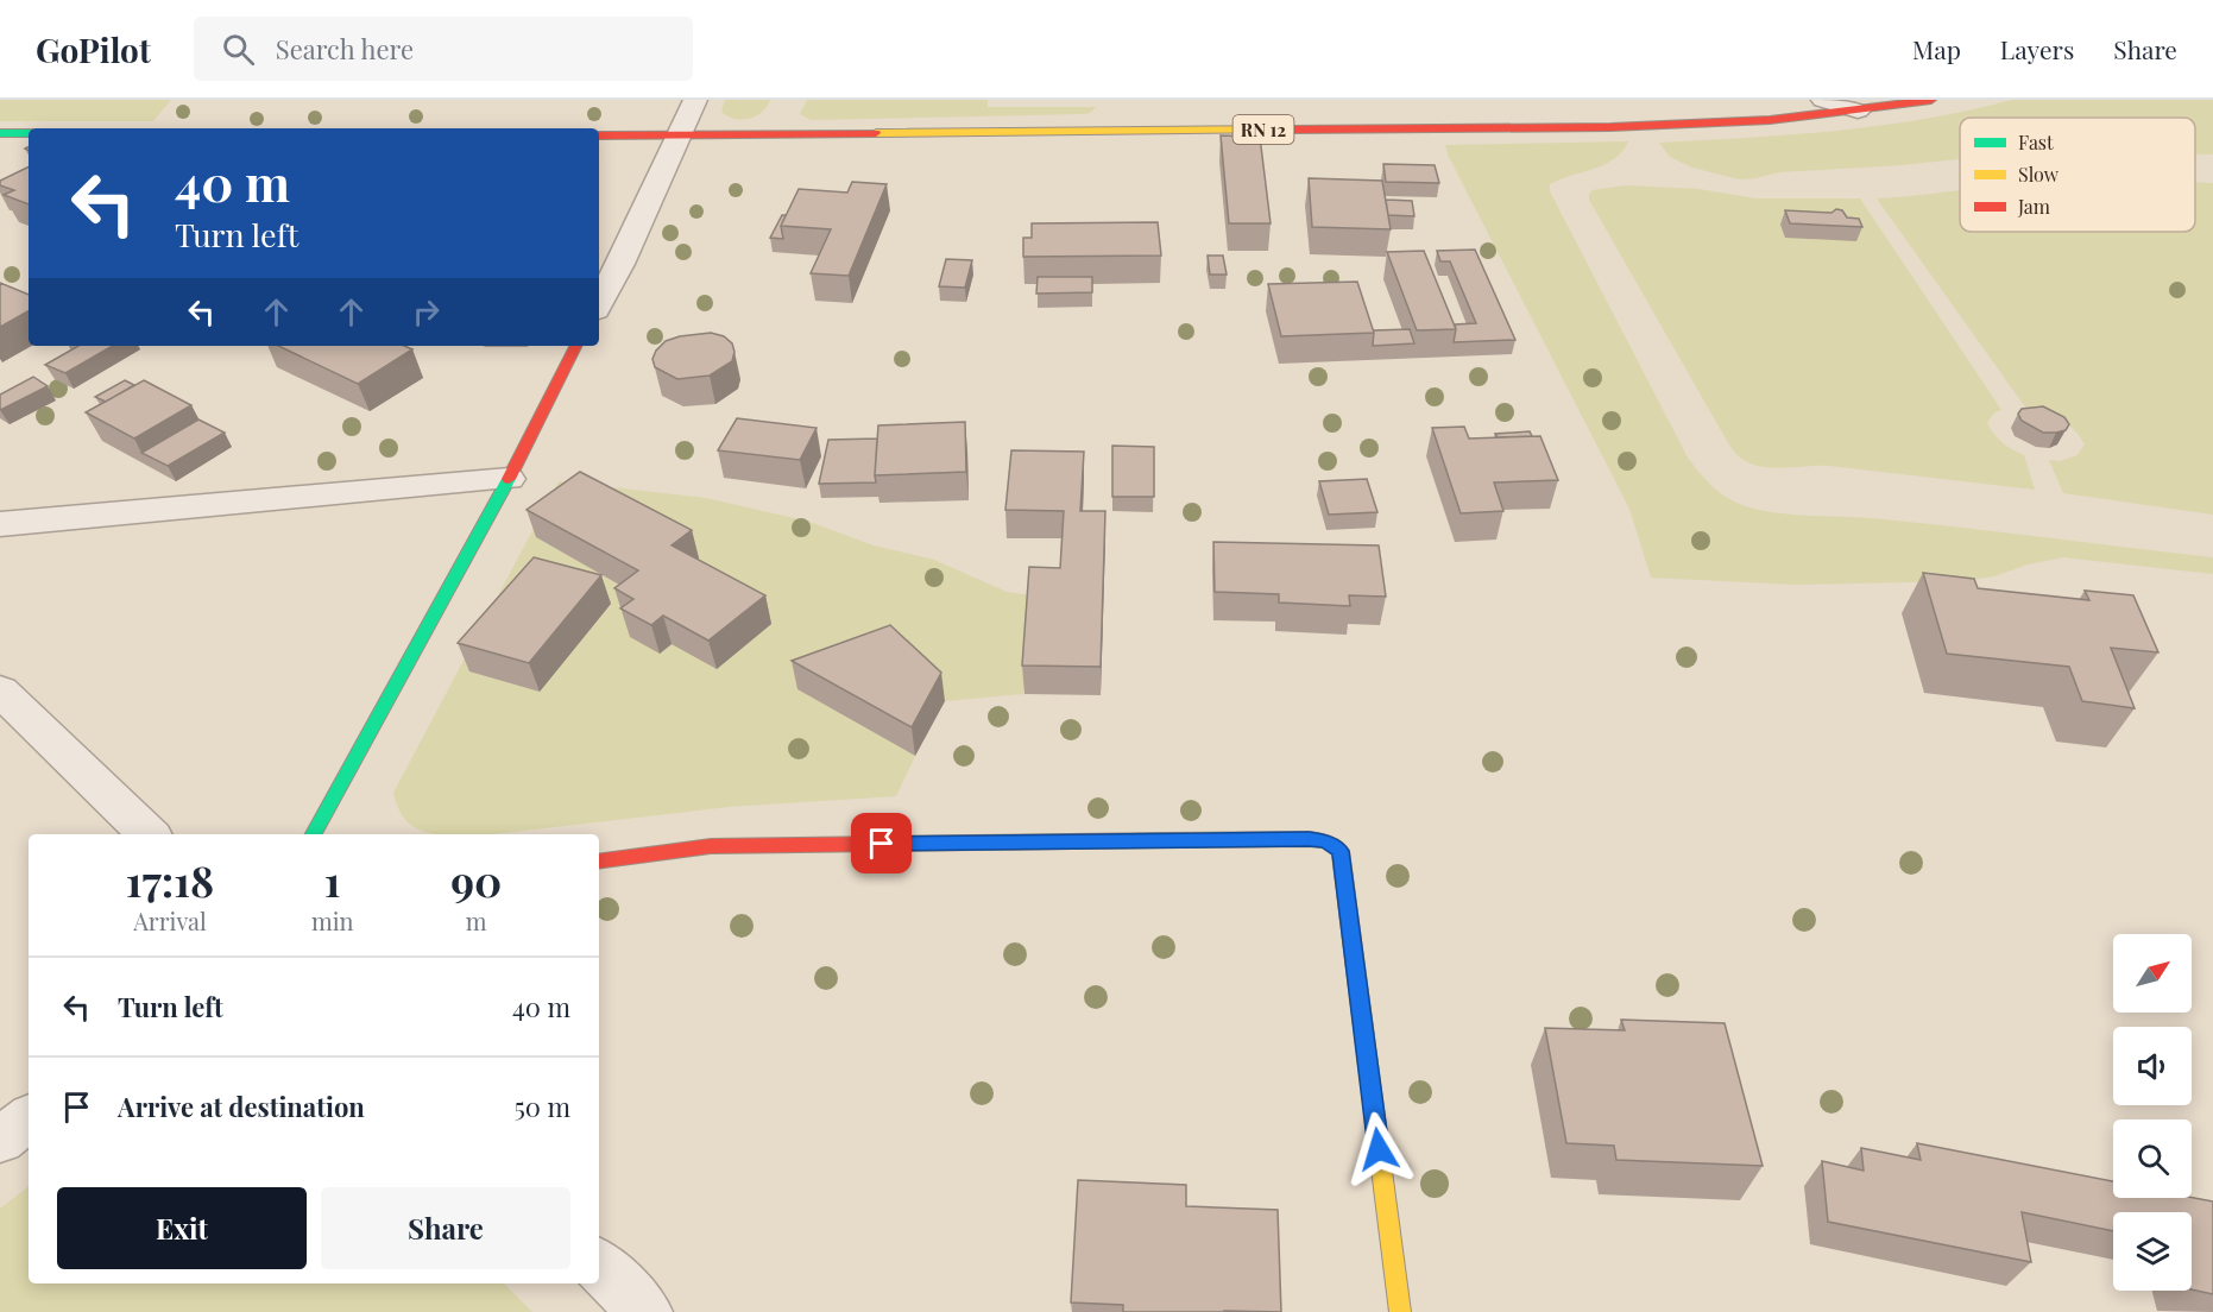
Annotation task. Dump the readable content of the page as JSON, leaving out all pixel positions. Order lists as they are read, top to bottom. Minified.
{"streets":{"main road":["RN 12"]},"legend":["Fast","Slow","Jam"],"north":"top right","page":{"header":"GoPilot","search":"Search here","nav":["Map","Layers","Share"],"turn":["40 m","Turn left"],"eta":["17:18","Arrival","1","min","90","m"],"list":[{"name":"Turn left","value":"40 m"},{"name":"Arrive at destination","value":"50 m"}],"buttons":["Exit","Share"]}}
